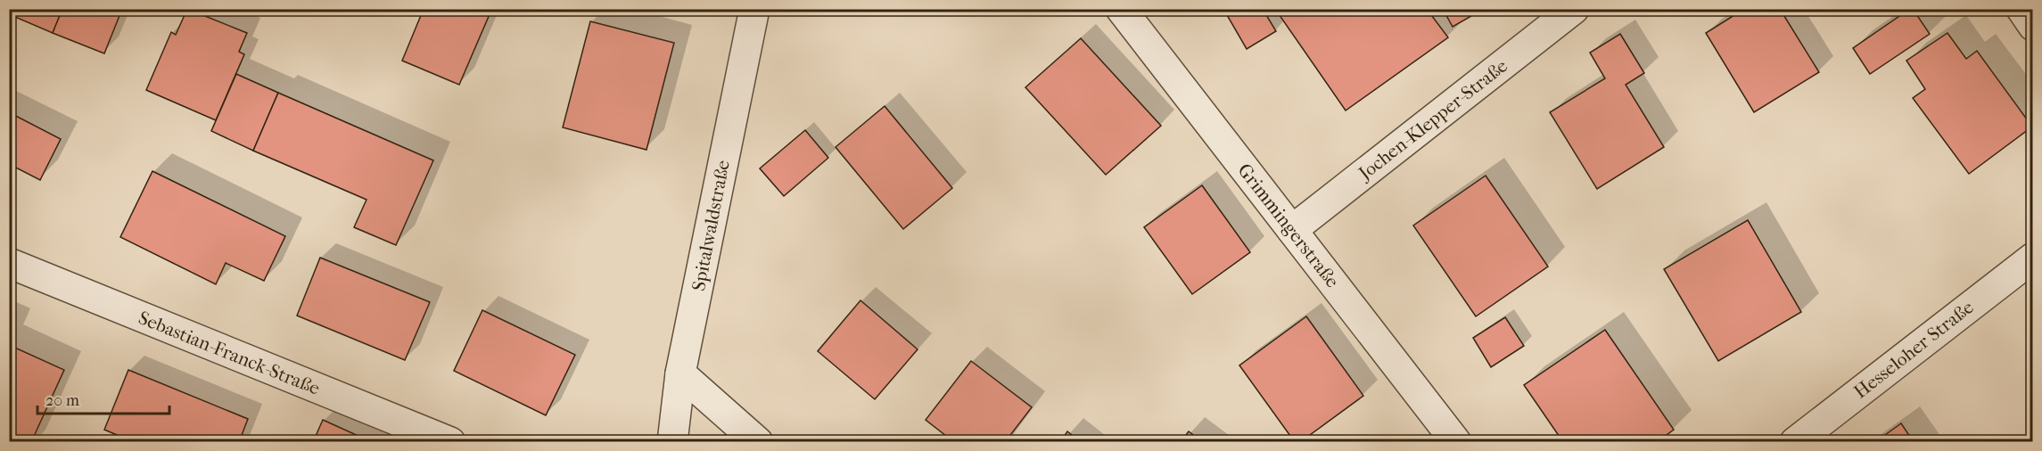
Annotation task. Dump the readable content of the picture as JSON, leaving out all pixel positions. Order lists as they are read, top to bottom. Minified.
{"streets":{"street":["Jochen-Klepper-Straße","Spitalwaldstraße","Grimmingerstraße","Hesseloher Straße","Sebastian-Franck-Straße"]},"crossings":[["Jochen-Klepper-Straße","Grimmingerstraße"]],"scale_bar":"20 m"}
